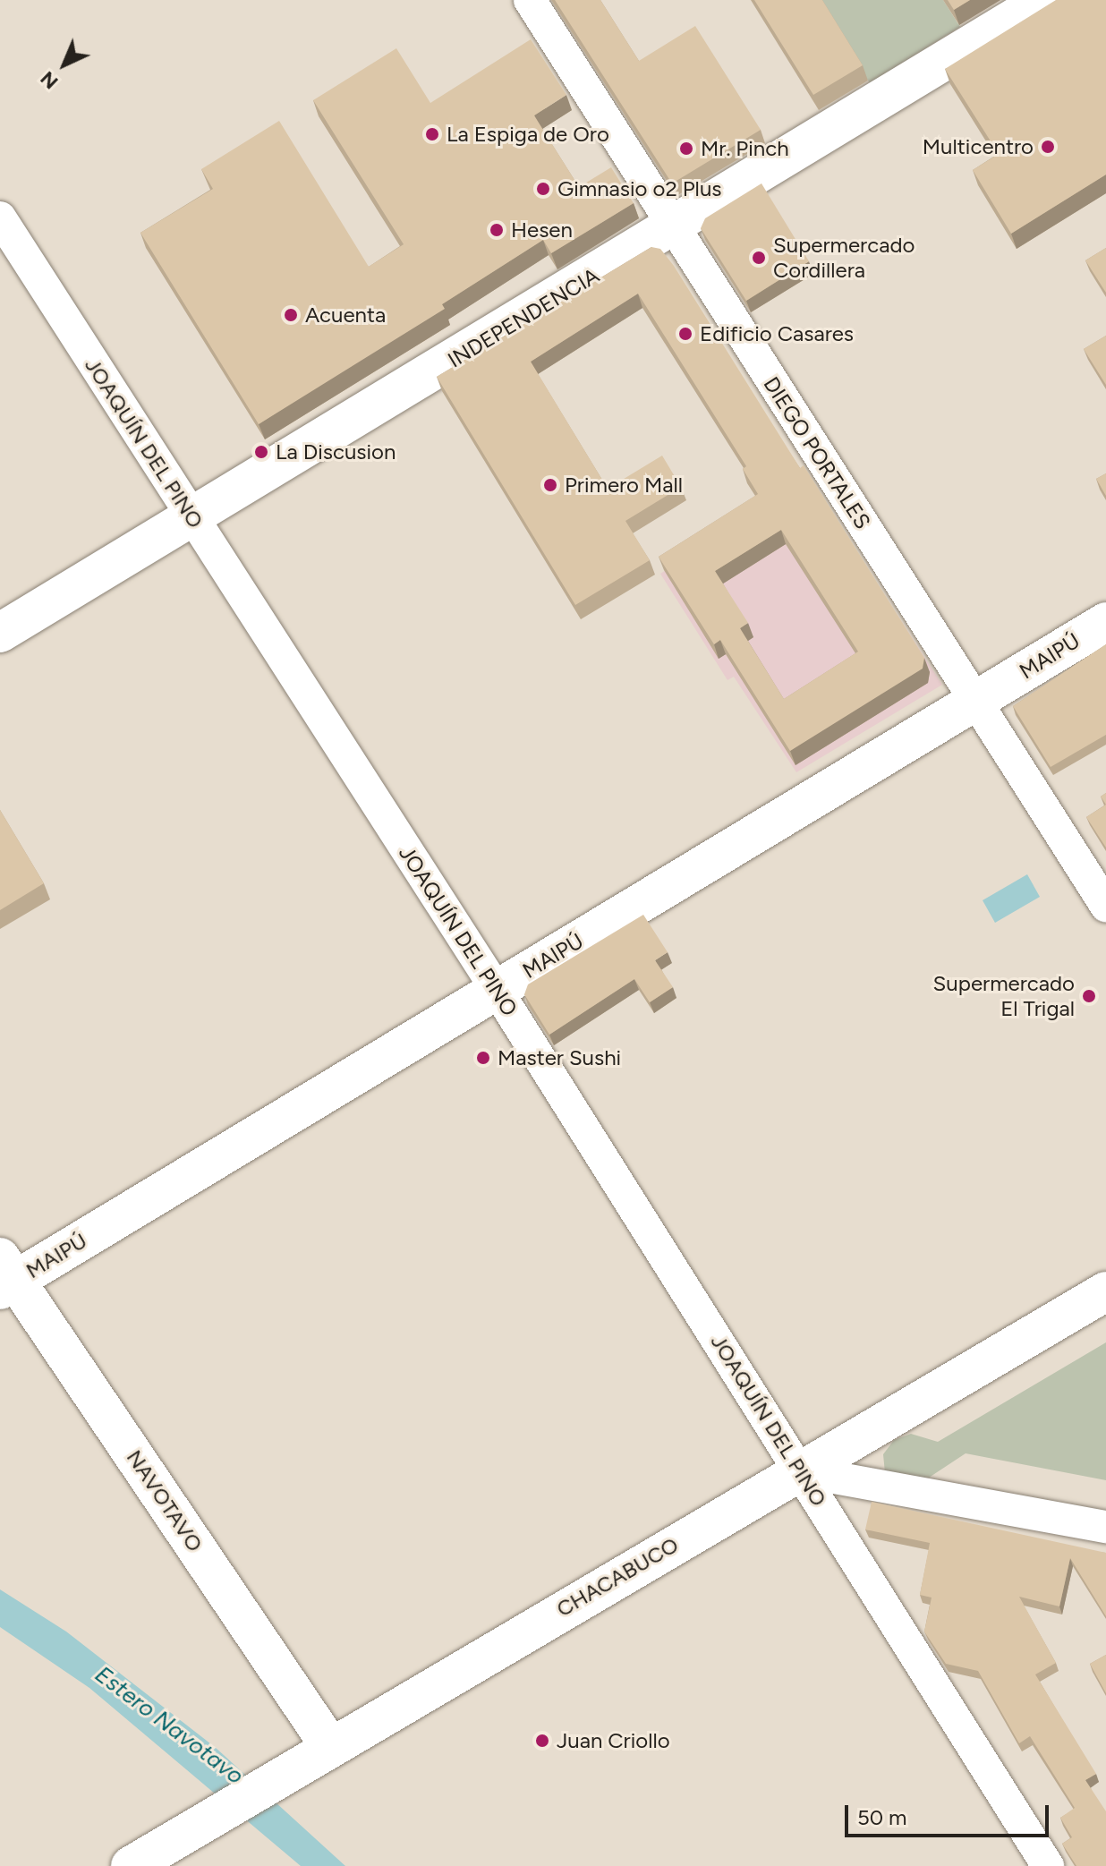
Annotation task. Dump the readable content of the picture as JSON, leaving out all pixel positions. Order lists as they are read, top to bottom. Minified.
{"streets":{"street":["INDEPENDENCIA","JOAQUÍN DEL PINO","DIEGO PORTALES","MAIPÚ","NAVOTAVO","CHACABUCO"]},"crossings":[["INDEPENDENCIA","JOAQUÍN DEL PINO"],["INDEPENDENCIA","DIEGO PORTALES"],["JOAQUÍN DEL PINO","MAIPÚ"],["JOAQUÍN DEL PINO","CHACABUCO"],["DIEGO PORTALES","MAIPÚ"],["MAIPÚ","NAVOTAVO"],["NAVOTAVO","CHACABUCO"]],"water":["Estero Navotavo"],"places":["La Espiga de Oro","Multicentro","Mr. Pinch","Gimnasio o2 Plus","Hesen","Supermercado Cordillera","Acuenta","Edificio Casares","La Discusion","Primero Mall","Supermercado El Trigal","Master Sushi","Juan Criollo"],"scale_bar":"50 m","north":"bottom left"}
